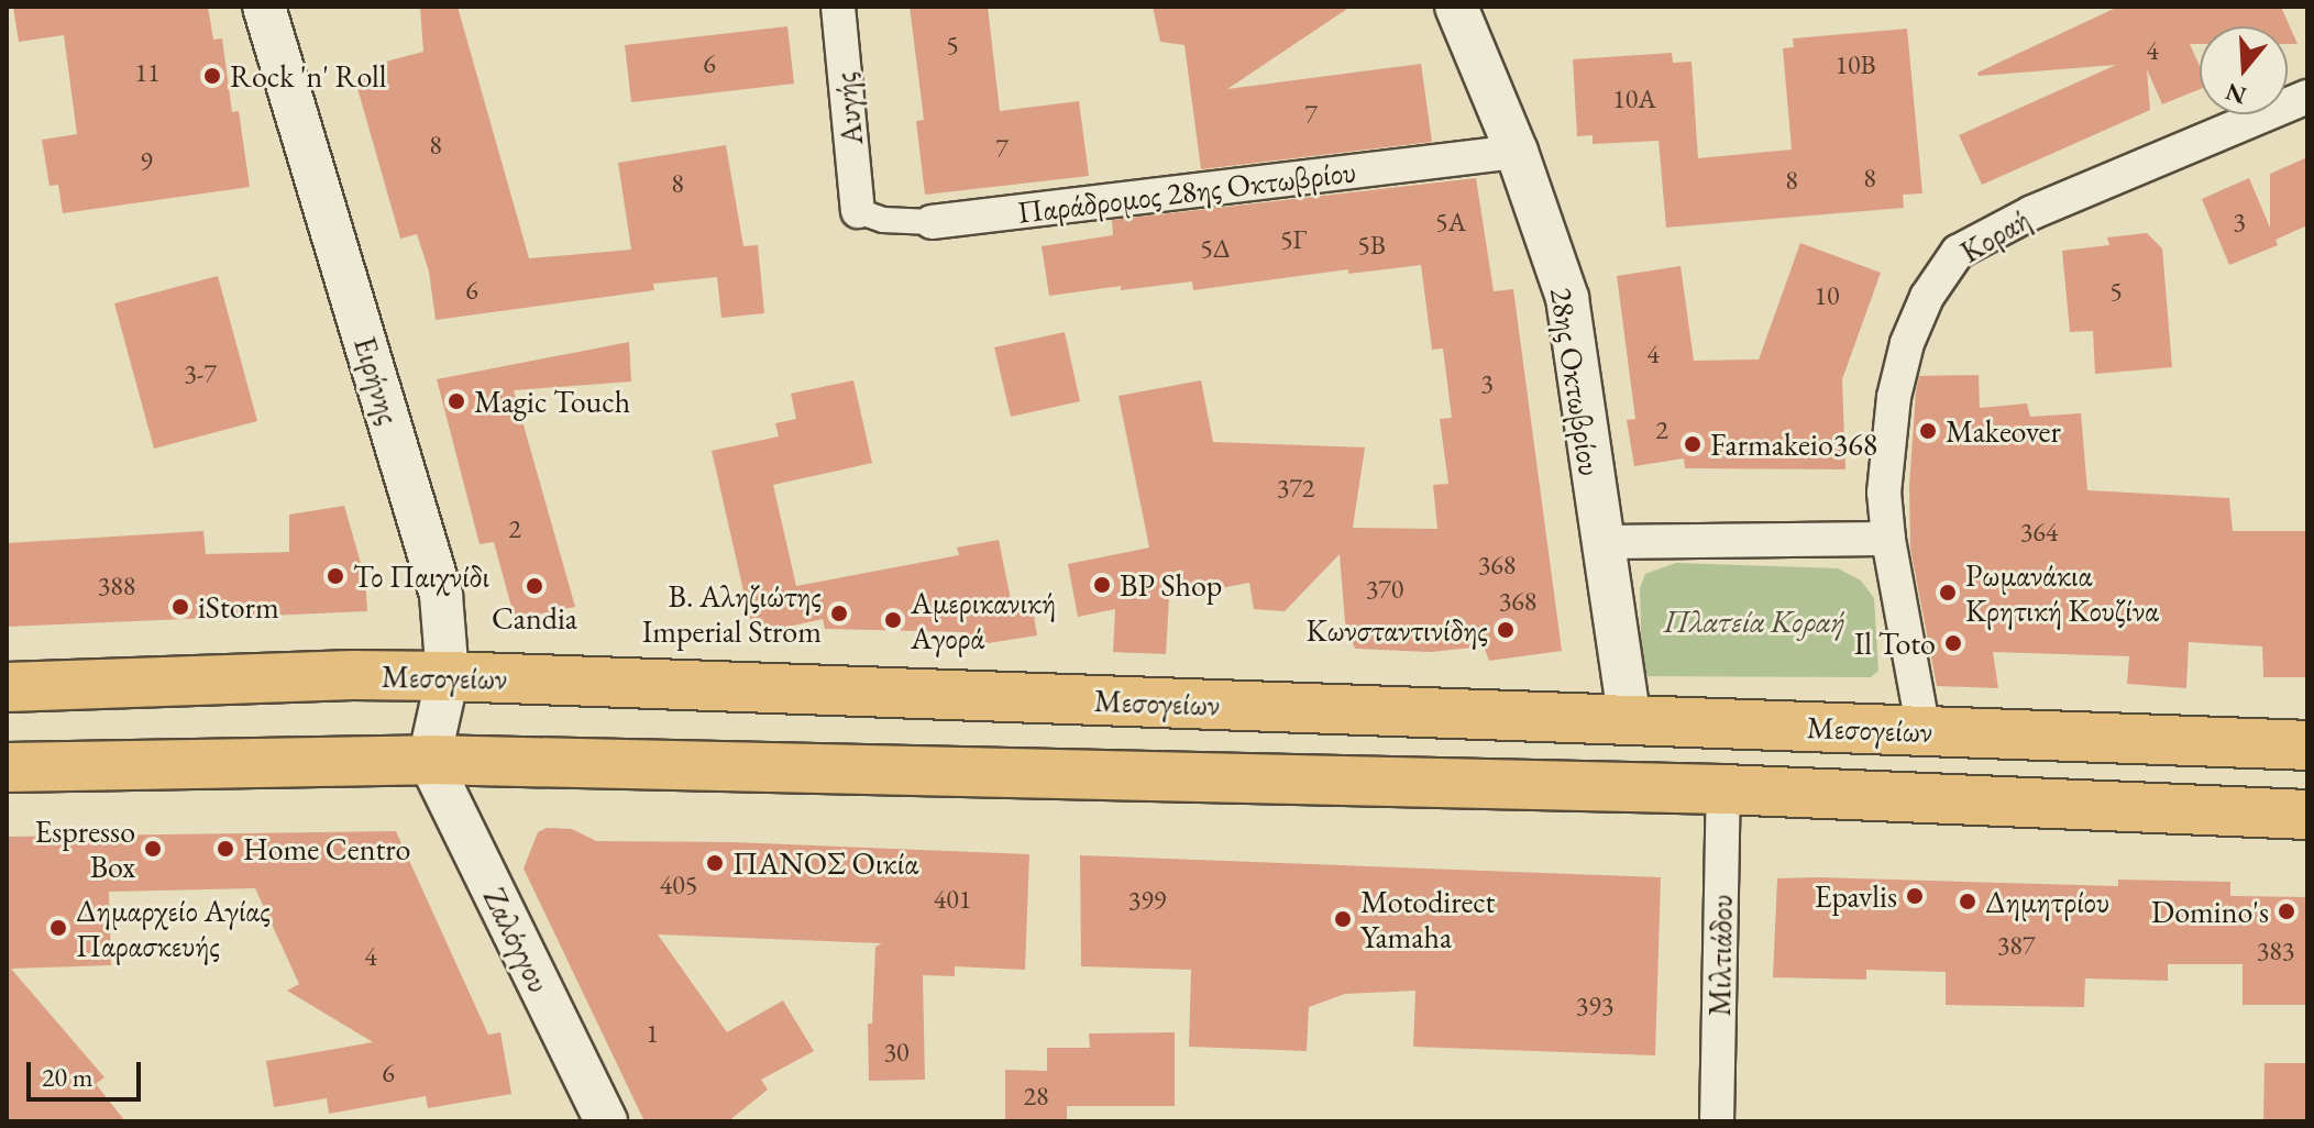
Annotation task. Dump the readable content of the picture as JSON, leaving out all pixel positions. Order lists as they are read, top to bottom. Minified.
{"streets":{"main road":["Μεσογείων"],"street":["Αυγής","Παράδρομος 28ης Οκτωβρίου","Κοραή","Ειρήνης","28ης Οκτωβρίου","Ζαλόγγου","Μιλτιάδου"]},"crossings":[["Αυγής","Παράδρομος 28ης Οκτωβρίου"],["Παράδρομος 28ης Οκτωβρίου","28ης Οκτωβρίου"],["Κοραή","Μεσογείων"],["Ειρήνης","Μεσογείων"],["Ειρήνης","Ζαλόγγου"],["28ης Οκτωβρίου","Μεσογείων"]],"parks":["Πλατεία Κοραή"],"places":["Rock 'n' Roll","Magic Touch","Makeover","Farmakeio368","Το Παιχνίδι","BP Shop","Candia","Ρωμανάκια Κρητική Κουζίνα","iStorm","Β. Αληζιώτης Imperial Strom","Αμερικανική Αγορά","Κωνσταντινίδης","Il Toto","Espresso Box","Home Centro","ΠΑΝΟΣ Οικία","Epavlis","Δημητρίου","Domino's","Motodirect Yamaha","Δημαρχείο Αγίας Παρασκευής"],"house_numbers":["5","4","6","10Β","11","10Α","7","8","7","9","8","8","8","5Α","3","5Γ","5Β","5Δ","6","5","10","4","3-7","3","2","372","2","364","368","388","370","368","405","401","399","387","383","4","393","1","30","6","28"],"scale_bar":"20 m","north":"bottom"}
